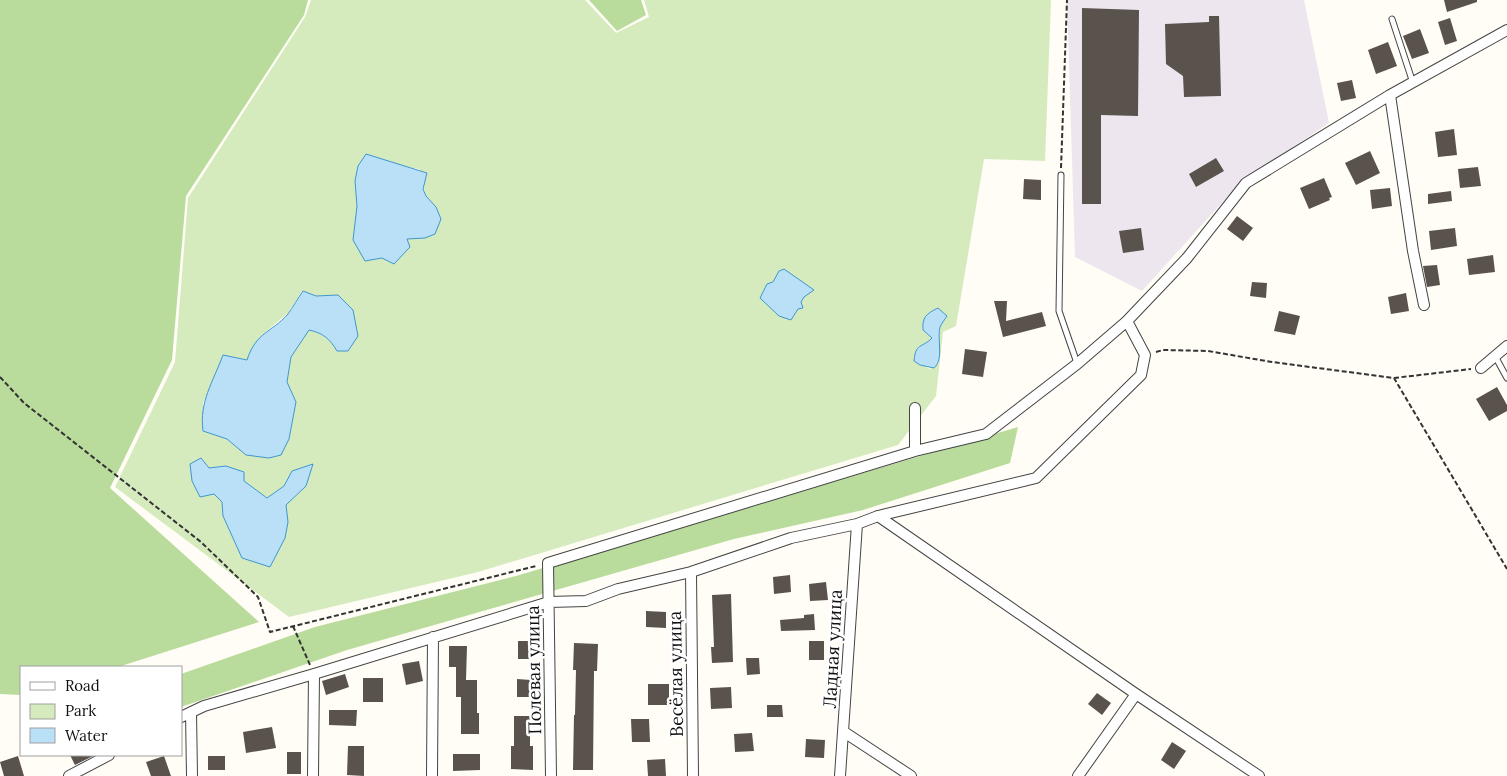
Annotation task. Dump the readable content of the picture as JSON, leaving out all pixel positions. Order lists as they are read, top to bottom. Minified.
{"streets":{"street":["Ладная улица","Полевая улица","Весёлая улица"]},"legend":["Road","Park","Water"]}
